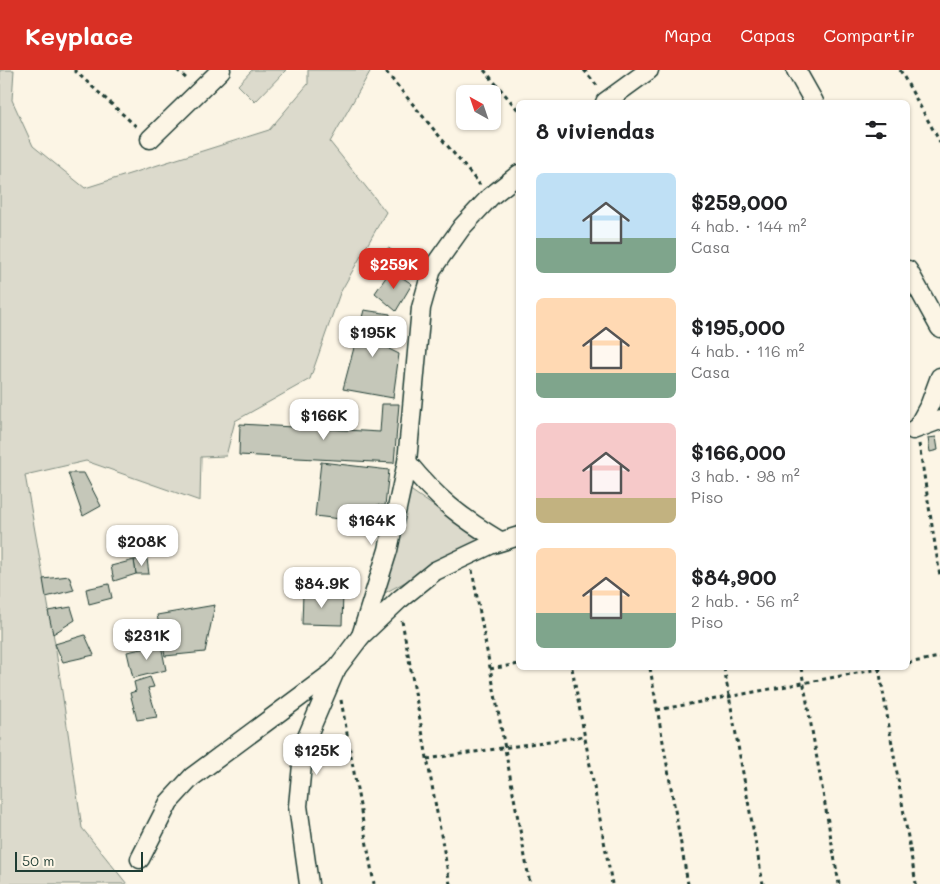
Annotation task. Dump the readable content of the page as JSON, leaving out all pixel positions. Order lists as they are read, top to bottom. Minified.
{"scale_bar":"50 m","north":"top left","page":{"header":"Keyplace","nav":["Mapa","Capas","Compartir"],"heading":"8 viviendas","list":[{"name":"$259,000","note":"4 hab. · 144 m² · Casa"},{"name":"$195,000","note":"4 hab. · 116 m² · Casa"},{"name":"$166,000","note":"3 hab. · 98 m² · Piso"},{"name":"$84,900","note":"2 hab. · 56 m² · Piso"}],"price":["$259K","$195K","$166K","$164K","$208K","$84.9K","$231K","$125K"],"scale":"50 m"}}
